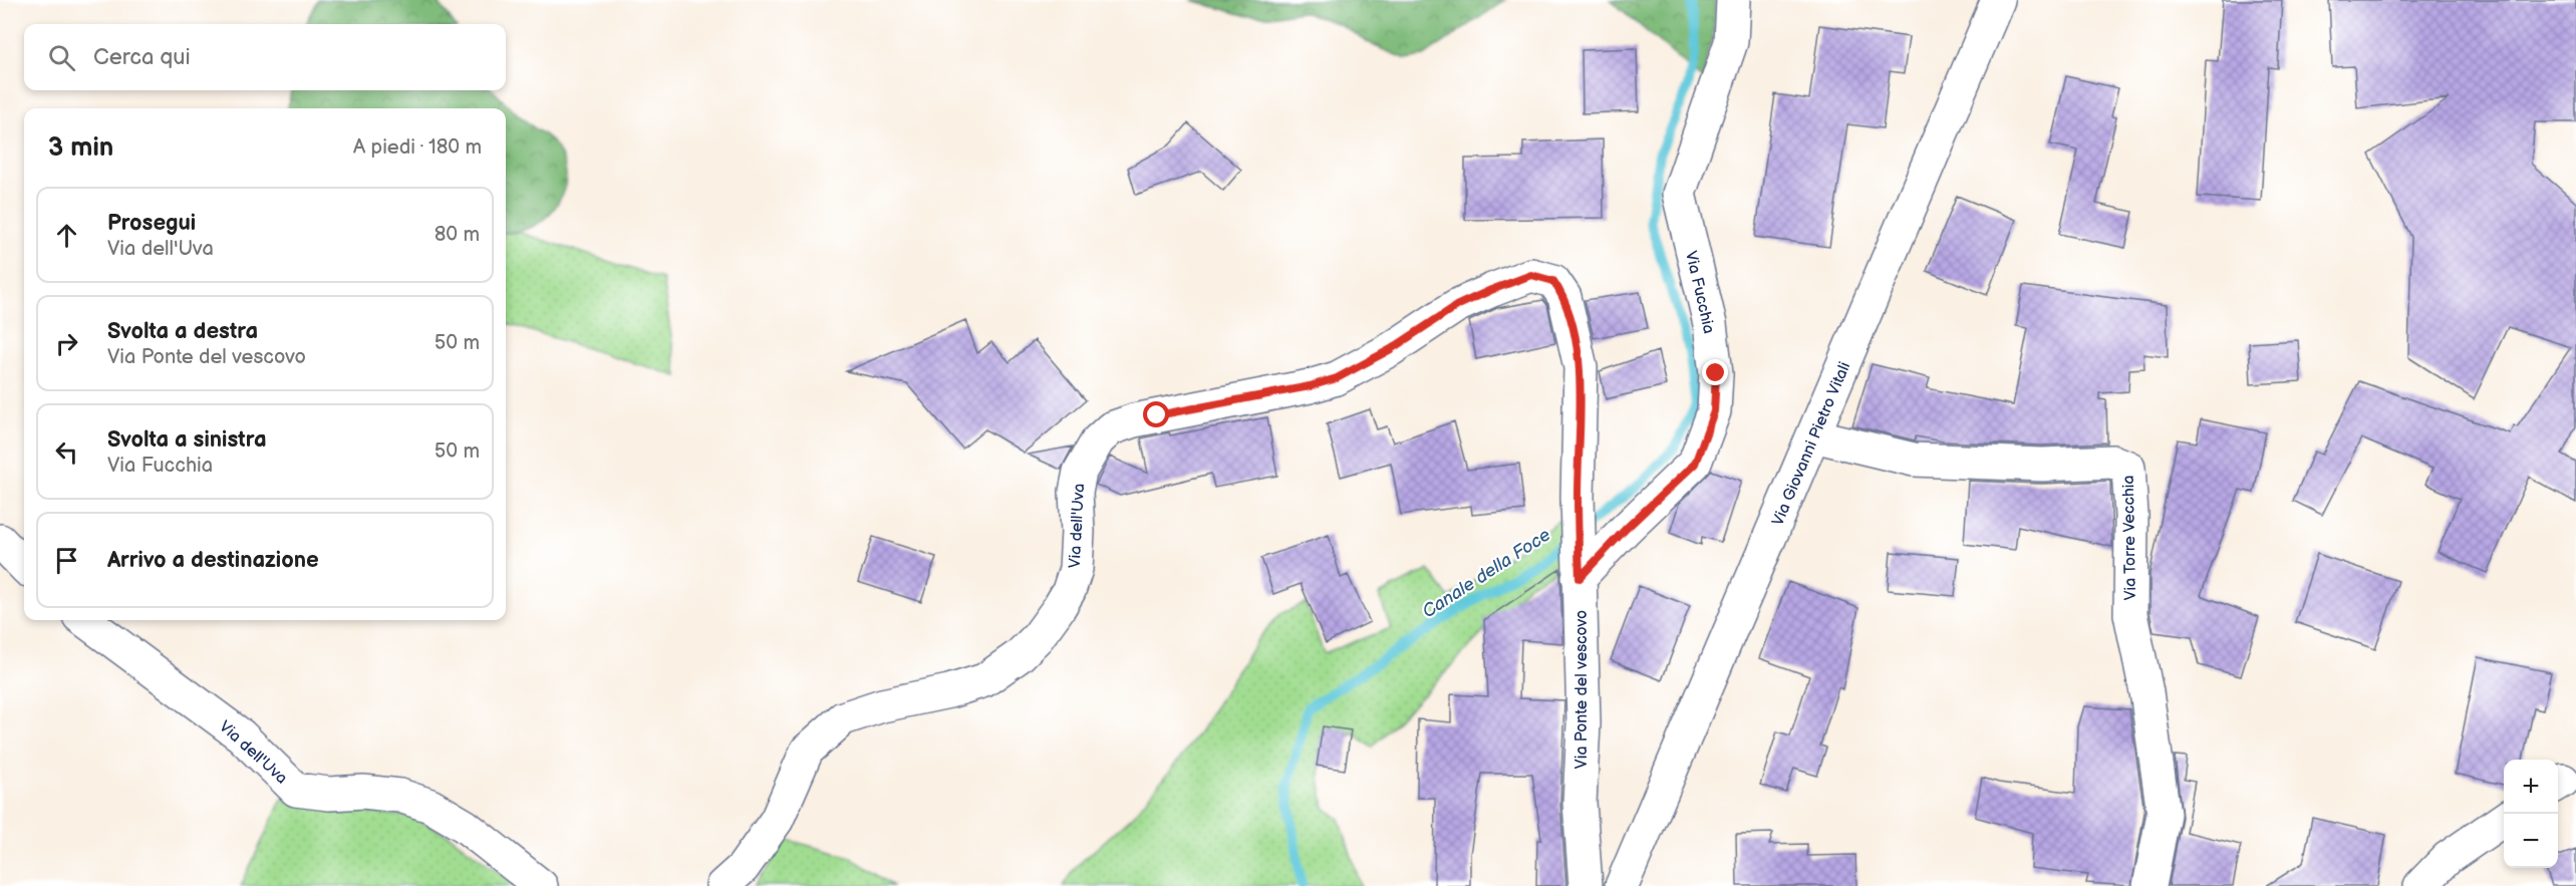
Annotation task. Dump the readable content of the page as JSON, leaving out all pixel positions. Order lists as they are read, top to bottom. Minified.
{"streets":{"street":["Via Fucchia","Via Giovanni Pietro Vitali","Via dell'Uva","Via Torre Vecchia","Via Ponte del vescovo"]},"crossings":[["Via Fucchia","Via Ponte del vescovo"],["Via Giovanni Pietro Vitali","Via Torre Vecchia"],["Via dell'Uva","Via Ponte del vescovo"]],"water":["Canale della Foce"],"page":{"search":"Cerca qui","heading":["3 min","A piedi · 180 m"],"list":[["Prosegui","Via dell'Uva","80 m"],["Svolta a destra","Via Ponte del vescovo","50 m"],["Svolta a sinistra","Via Fucchia","50 m"],"Arrivo a destinazione"],"map_buttons":["+","−"]}}
